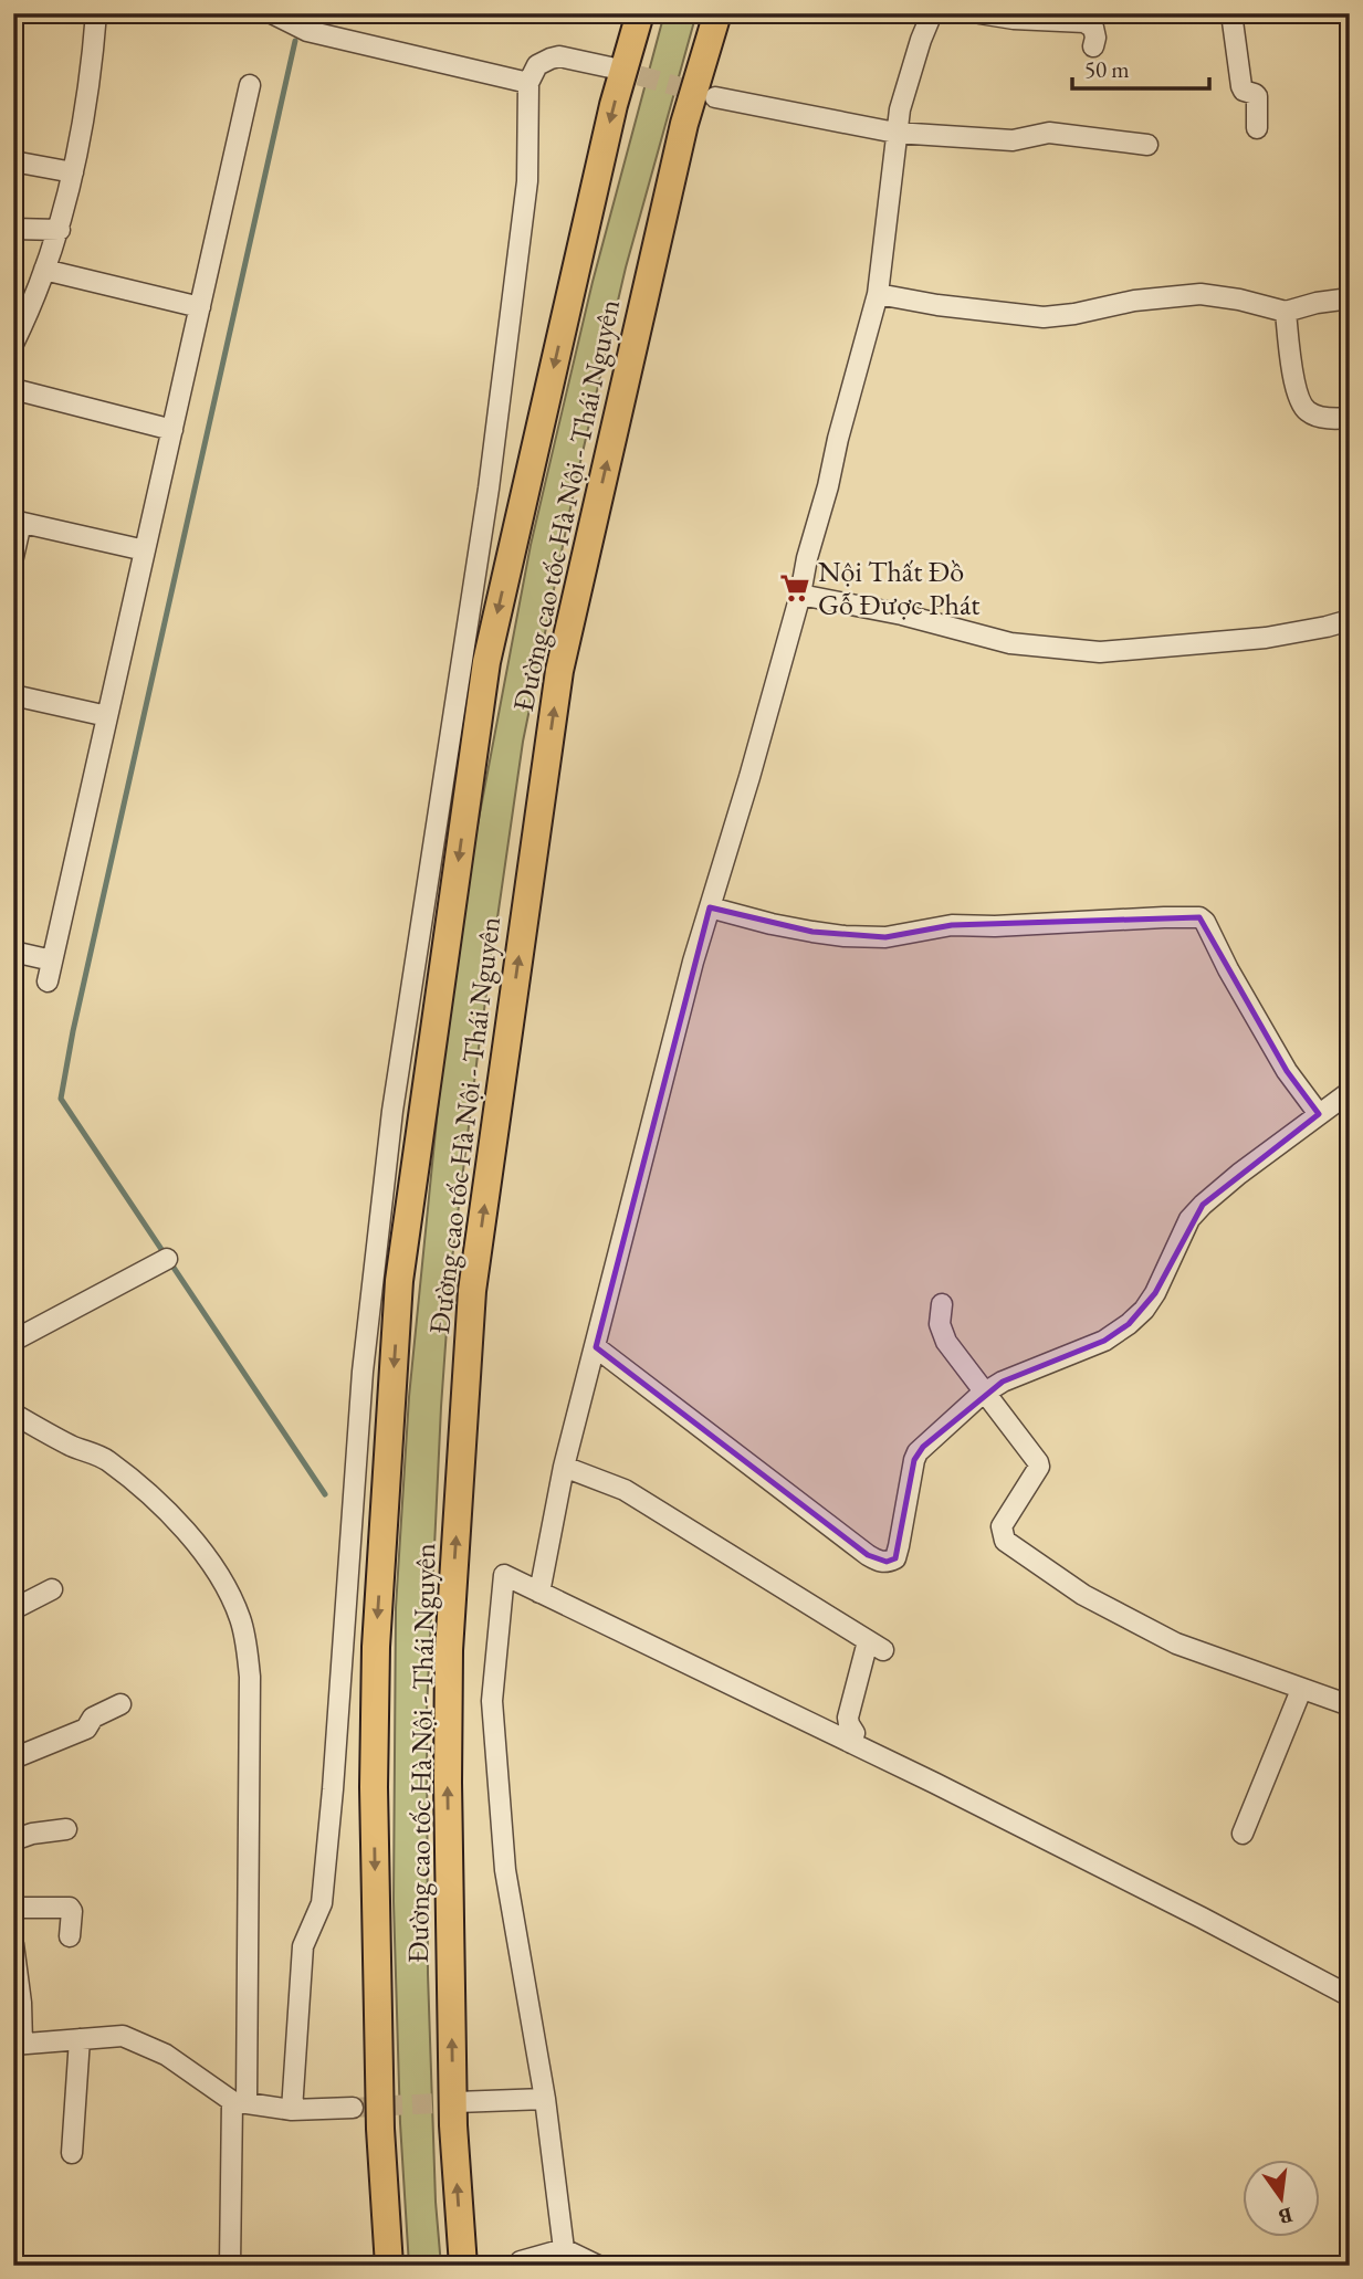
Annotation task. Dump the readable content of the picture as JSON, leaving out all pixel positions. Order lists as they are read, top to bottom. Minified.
{"streets":{"highway":["Đường cao tốc Hà Nội - Thái Nguyên"]},"places":{"supermarket":["Nội Thất Đồ Gỗ Được Phát"]},"scale_bar":"50 m","north":"bottom"}
